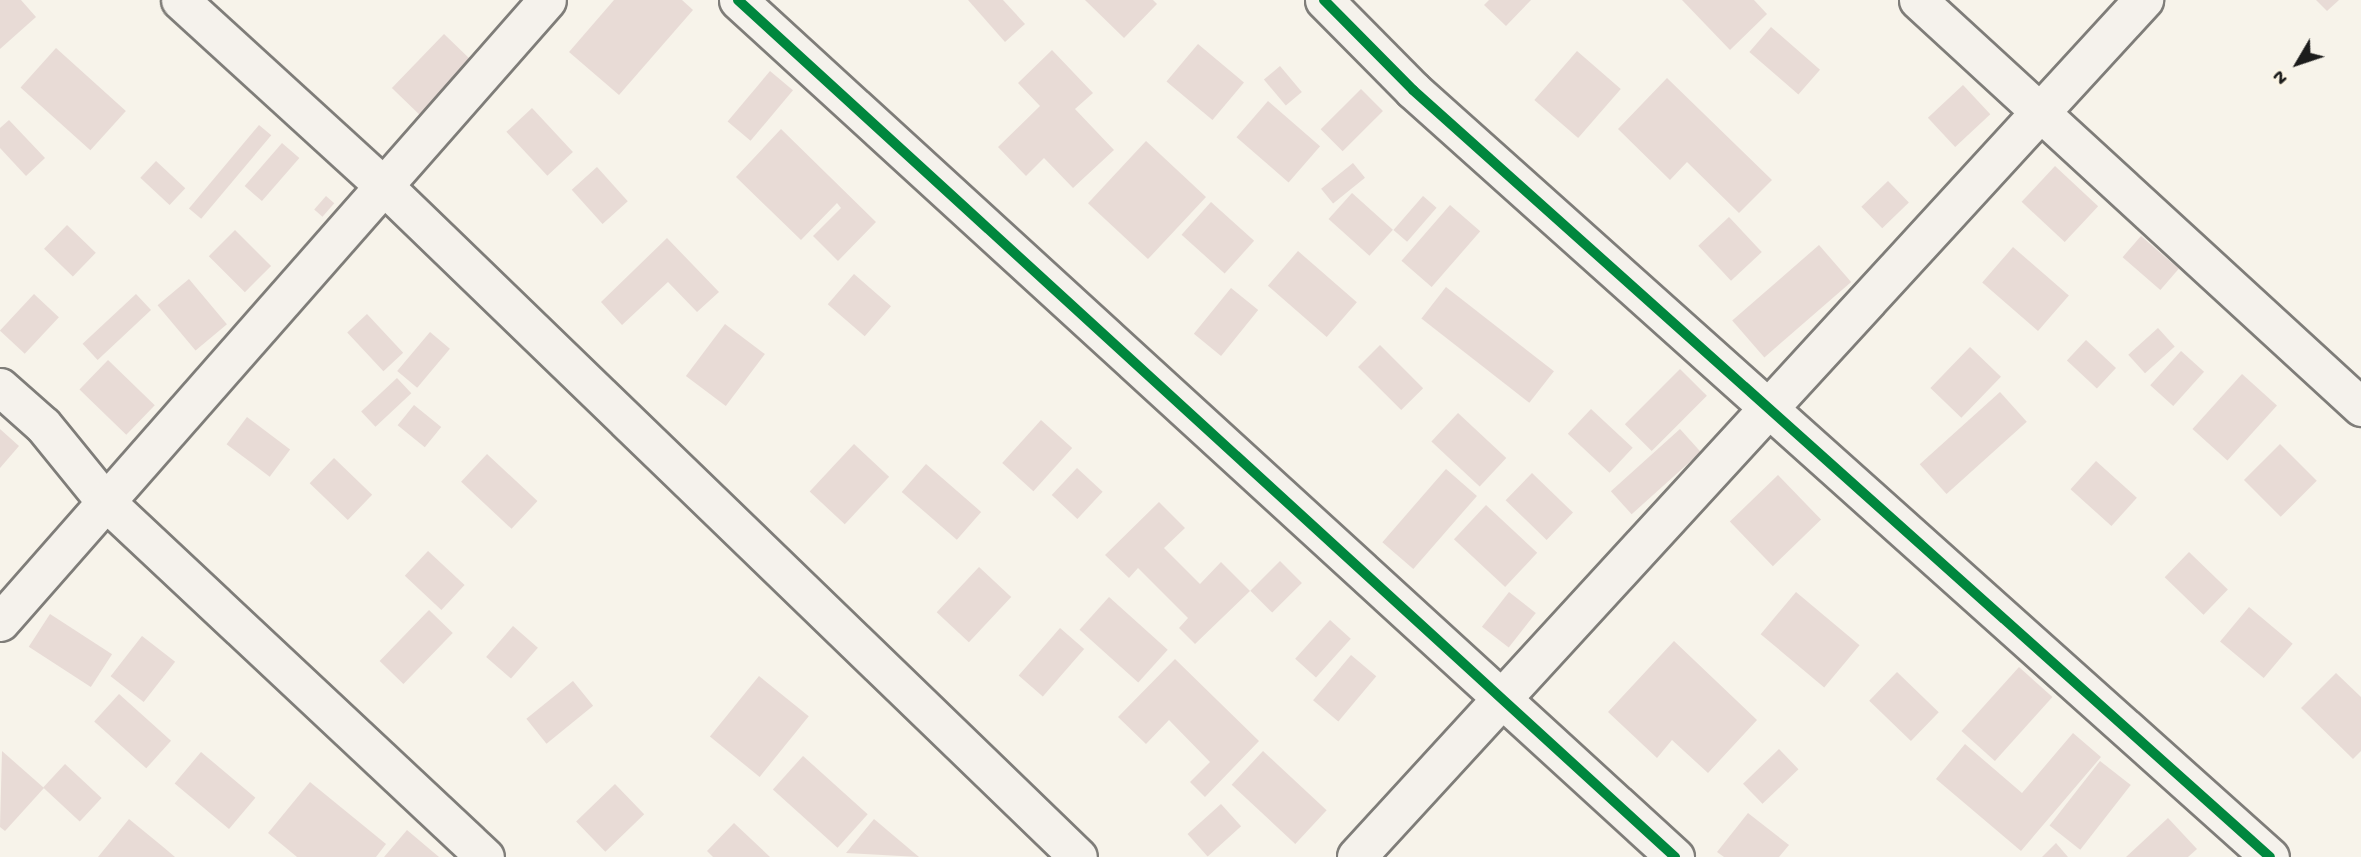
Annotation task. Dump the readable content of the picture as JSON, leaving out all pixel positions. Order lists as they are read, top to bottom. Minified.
{"north":"bottom left"}
